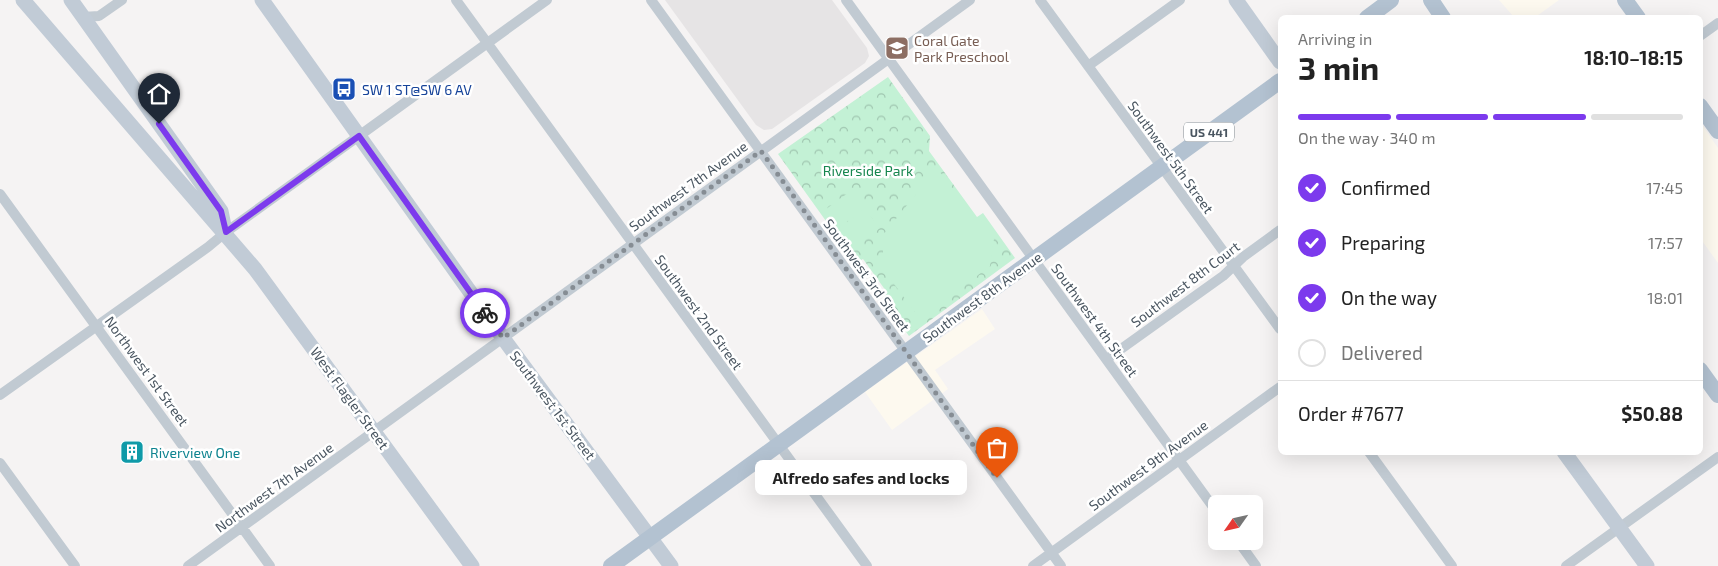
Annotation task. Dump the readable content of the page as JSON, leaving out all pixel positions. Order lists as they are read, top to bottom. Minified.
{"streets":{"main road":["US 441","Southwest 8th Avenue","West Flagler Street","Southwest 1st Street"],"street":["Southwest 5th Street","Southwest 7th Avenue","Southwest 3rd Street","Southwest 8th Court","Southwest 2nd Street","Southwest 4th Street","Northwest 1st Street","Southwest 9th Avenue","Northwest 7th Avenue"]},"crossings":[["Southwest 5th Street","Southwest 8th Court"],["Southwest 5th Street","Southwest 8th Avenue"],["Southwest 7th Avenue","Southwest 3rd Street"],["Southwest 7th Avenue","Southwest 2nd Street"],["Southwest 7th Avenue","Southwest 4th Street"],["Southwest 7th Avenue","West Flagler Street"],["Southwest 7th Avenue","Southwest 1st Street"],["Southwest 7th Avenue","Northwest 7th Avenue"],["Southwest 3rd Street","Southwest 8th Avenue"],["Southwest 3rd Street","Southwest 9th Avenue"],["Southwest 8th Court","Southwest 4th Street"],["Southwest 8th Avenue","Southwest 2nd Street"],["Southwest 8th Avenue","Southwest 4th Street"],["Southwest 8th Avenue","Southwest 1st Street"],["Southwest 4th Street","Southwest 9th Avenue"],["Northwest 1st Street","Northwest 7th Avenue"],["West Flagler Street","Northwest 7th Avenue"]],"parks":["Riverside Park"],"places":{"school or university":["Coral Gate Park Preschool"],"bus stop":["SW 1 ST@SW 6 AV"],"building":["Riverview One"],"other":["Alfredo safes and locks"]},"north":"bottom left","page":{"heading":["3 min","Arriving in","18:10–18:15"],"panel":["Order #7677","$50.88"],"bar":"On the way · 340 m","list":[["Confirmed","17:45"],["Preparing","17:57"],["On the way","18:01"],"Delivered"],"bubble":"Alfredo safes and locks"}}
